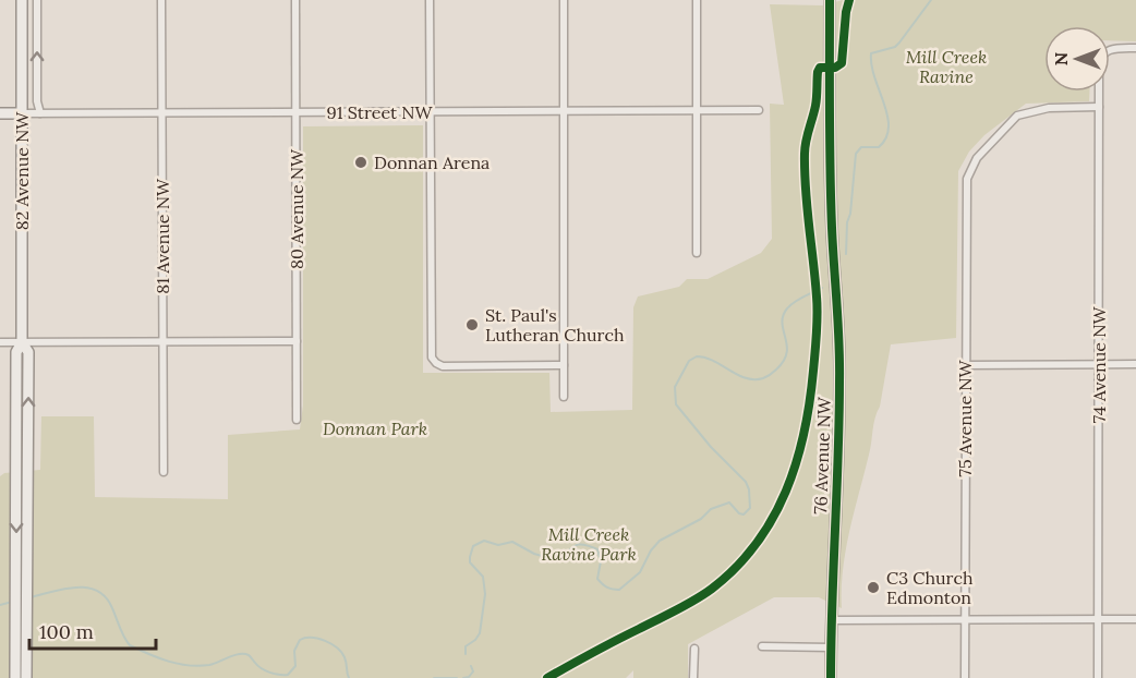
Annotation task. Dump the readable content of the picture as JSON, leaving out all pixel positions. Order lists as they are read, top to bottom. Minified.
{"streets":{"main road":["91 Street NW","82 Avenue NW","76 Avenue NW"],"street":["80 Avenue NW","81 Avenue NW","74 Avenue NW","75 Avenue NW"]},"crossings":[["91 Street NW","82 Avenue NW"],["91 Street NW","80 Avenue NW"],["91 Street NW","81 Avenue NW"],["74 Avenue NW","75 Avenue NW"]],"parks":["Mill Creek Ravine","Donnan Park","Mill Creek Ravine Park"],"places":["Donnan Arena","St. Paul's Lutheran Church","C3 Church Edmonton"],"scale_bar":"100 m","north":"left"}
